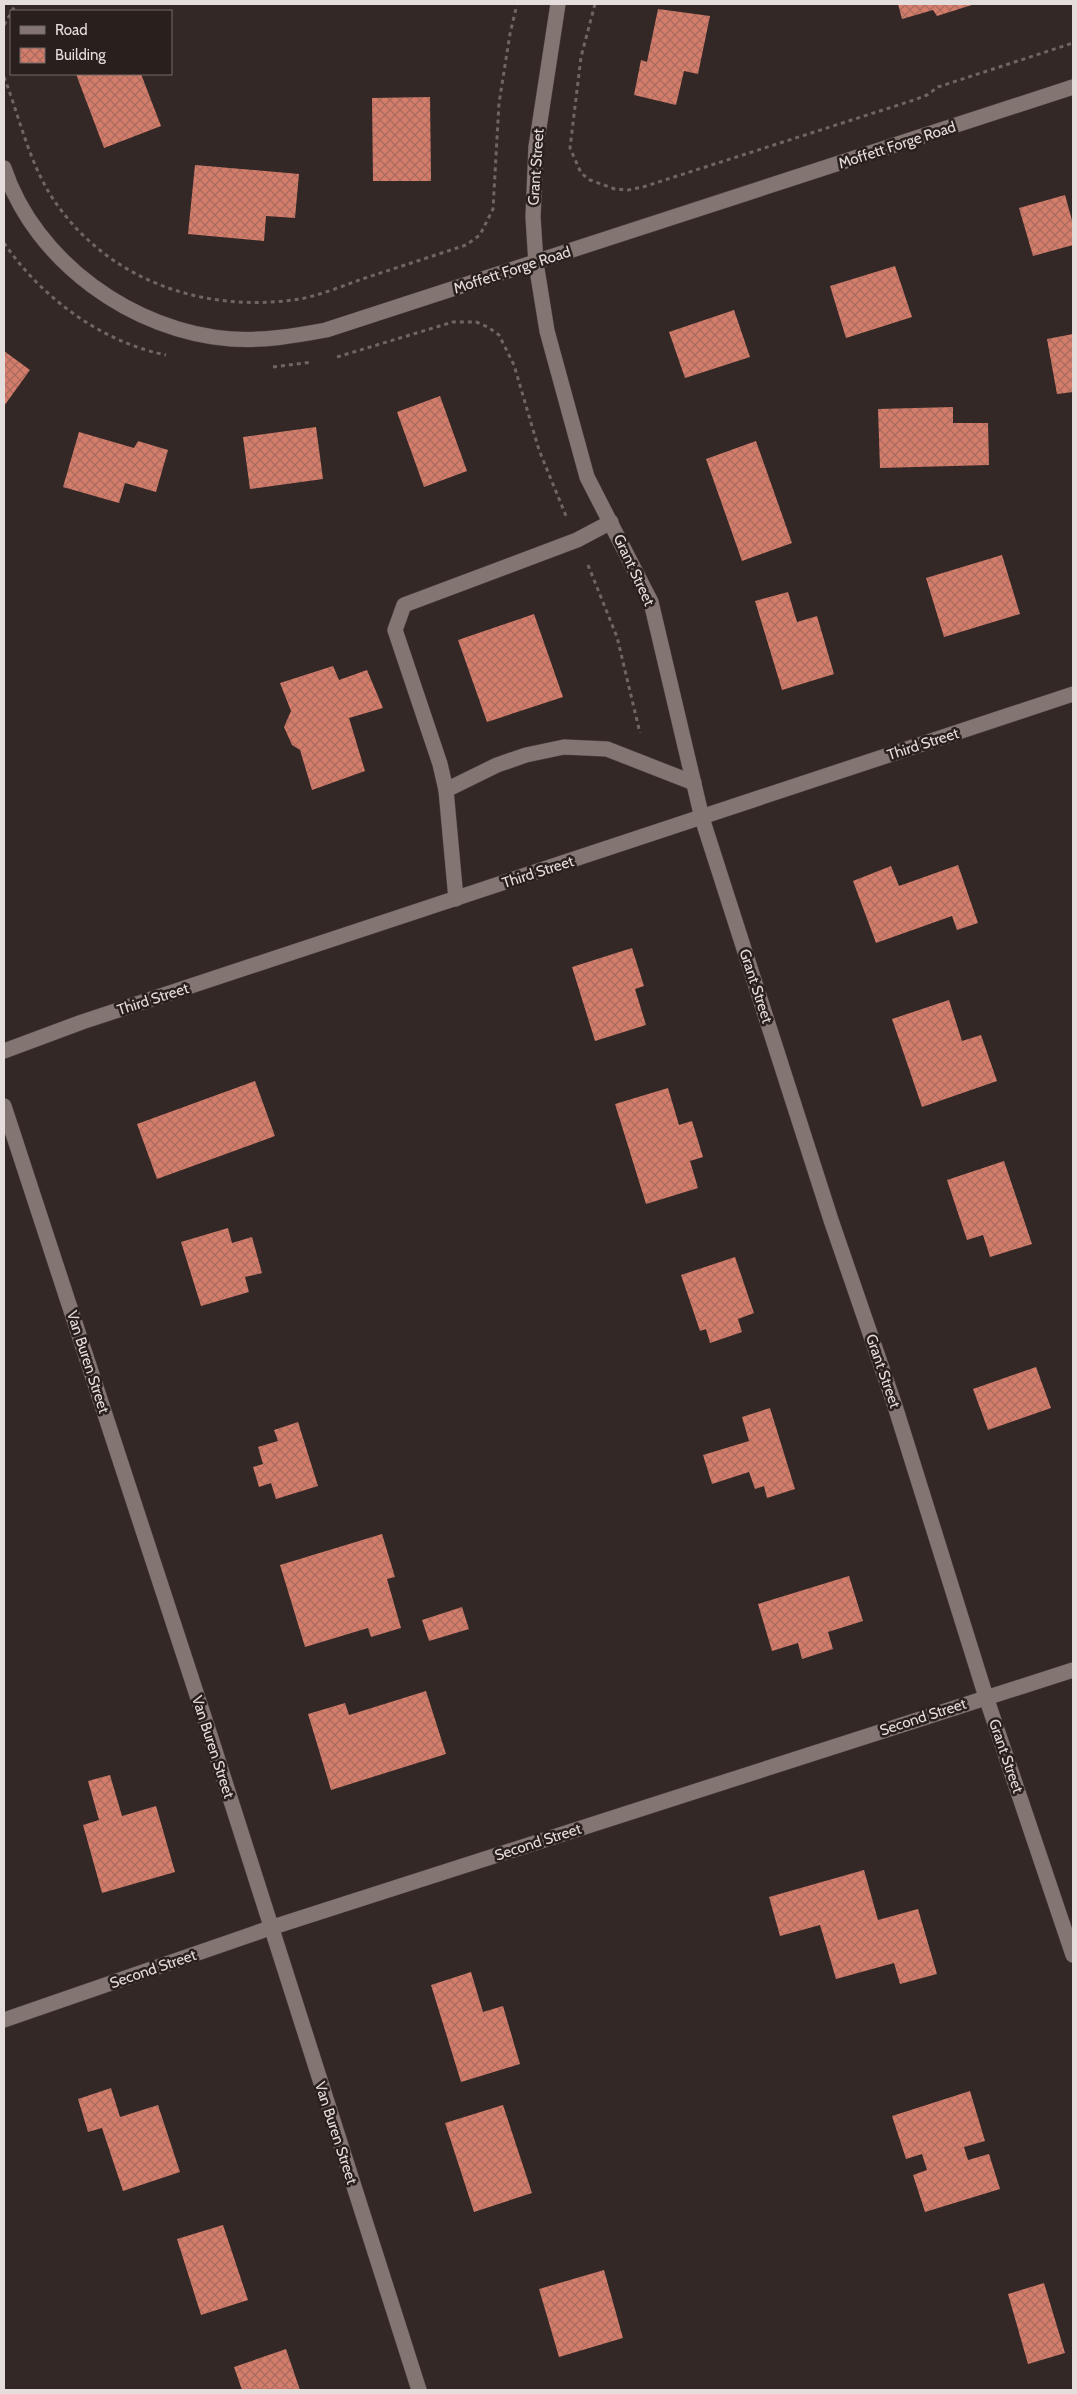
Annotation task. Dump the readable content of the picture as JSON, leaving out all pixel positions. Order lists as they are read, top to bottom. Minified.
{"streets":{"street":["Moffett Forge Road","Grant Street","Third Street","Van Buren Street","Second Street"]},"crossings":[["Moffett Forge Road","Grant Street"],["Grant Street","Third Street"],["Grant Street","Second Street"],["Van Buren Street","Second Street"]],"legend":["Road","Building"]}
